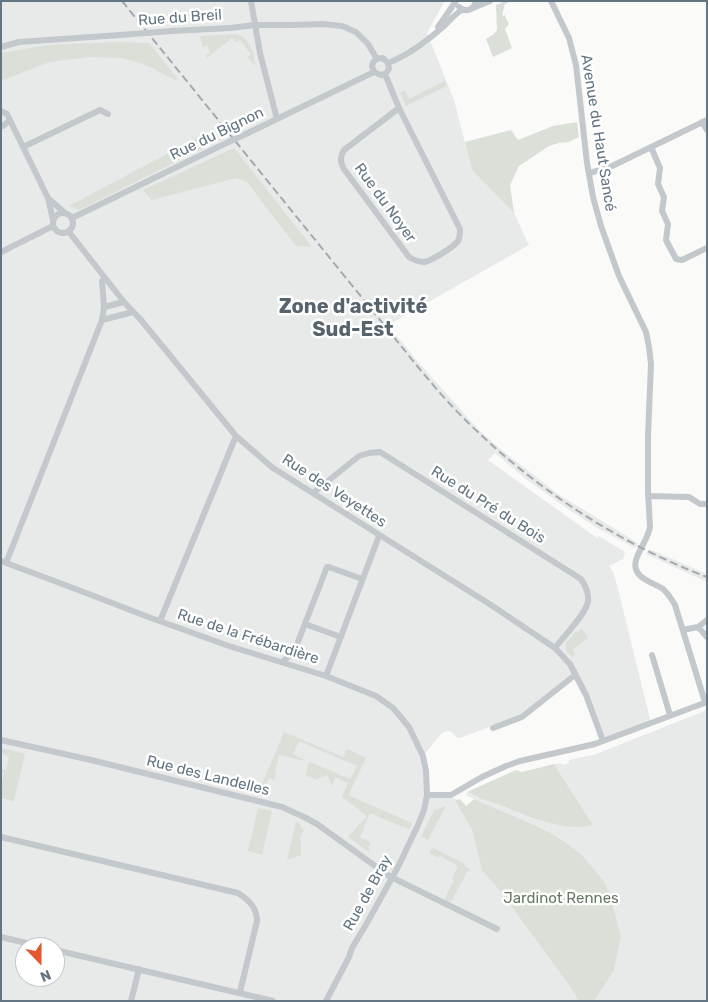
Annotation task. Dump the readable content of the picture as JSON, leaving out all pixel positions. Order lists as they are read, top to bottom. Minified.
{"streets":{"street":["Rue du Breil","Avenue du Haut Sancé","Rue du Bignon","Rue du Noyer","Rue des Veyettes","Rue du Pré du Bois","Rue de la Frébardière","Rue des Landelles","Rue de Bray"]},"crossings":[["Rue du Breil","Rue du Bignon"],["Rue du Breil","Rue du Noyer"],["Rue du Bignon","Rue du Noyer"],["Rue du Bignon","Rue des Veyettes"],["Rue des Veyettes","Rue du Pré du Bois"],["Rue de la Frébardière","Rue de Bray"],["Rue des Landelles","Rue de Bray"]],"districts":["Zone d'activité Sud-Est"],"parks":["Jardinot Rennes"],"north":"bottom"}
